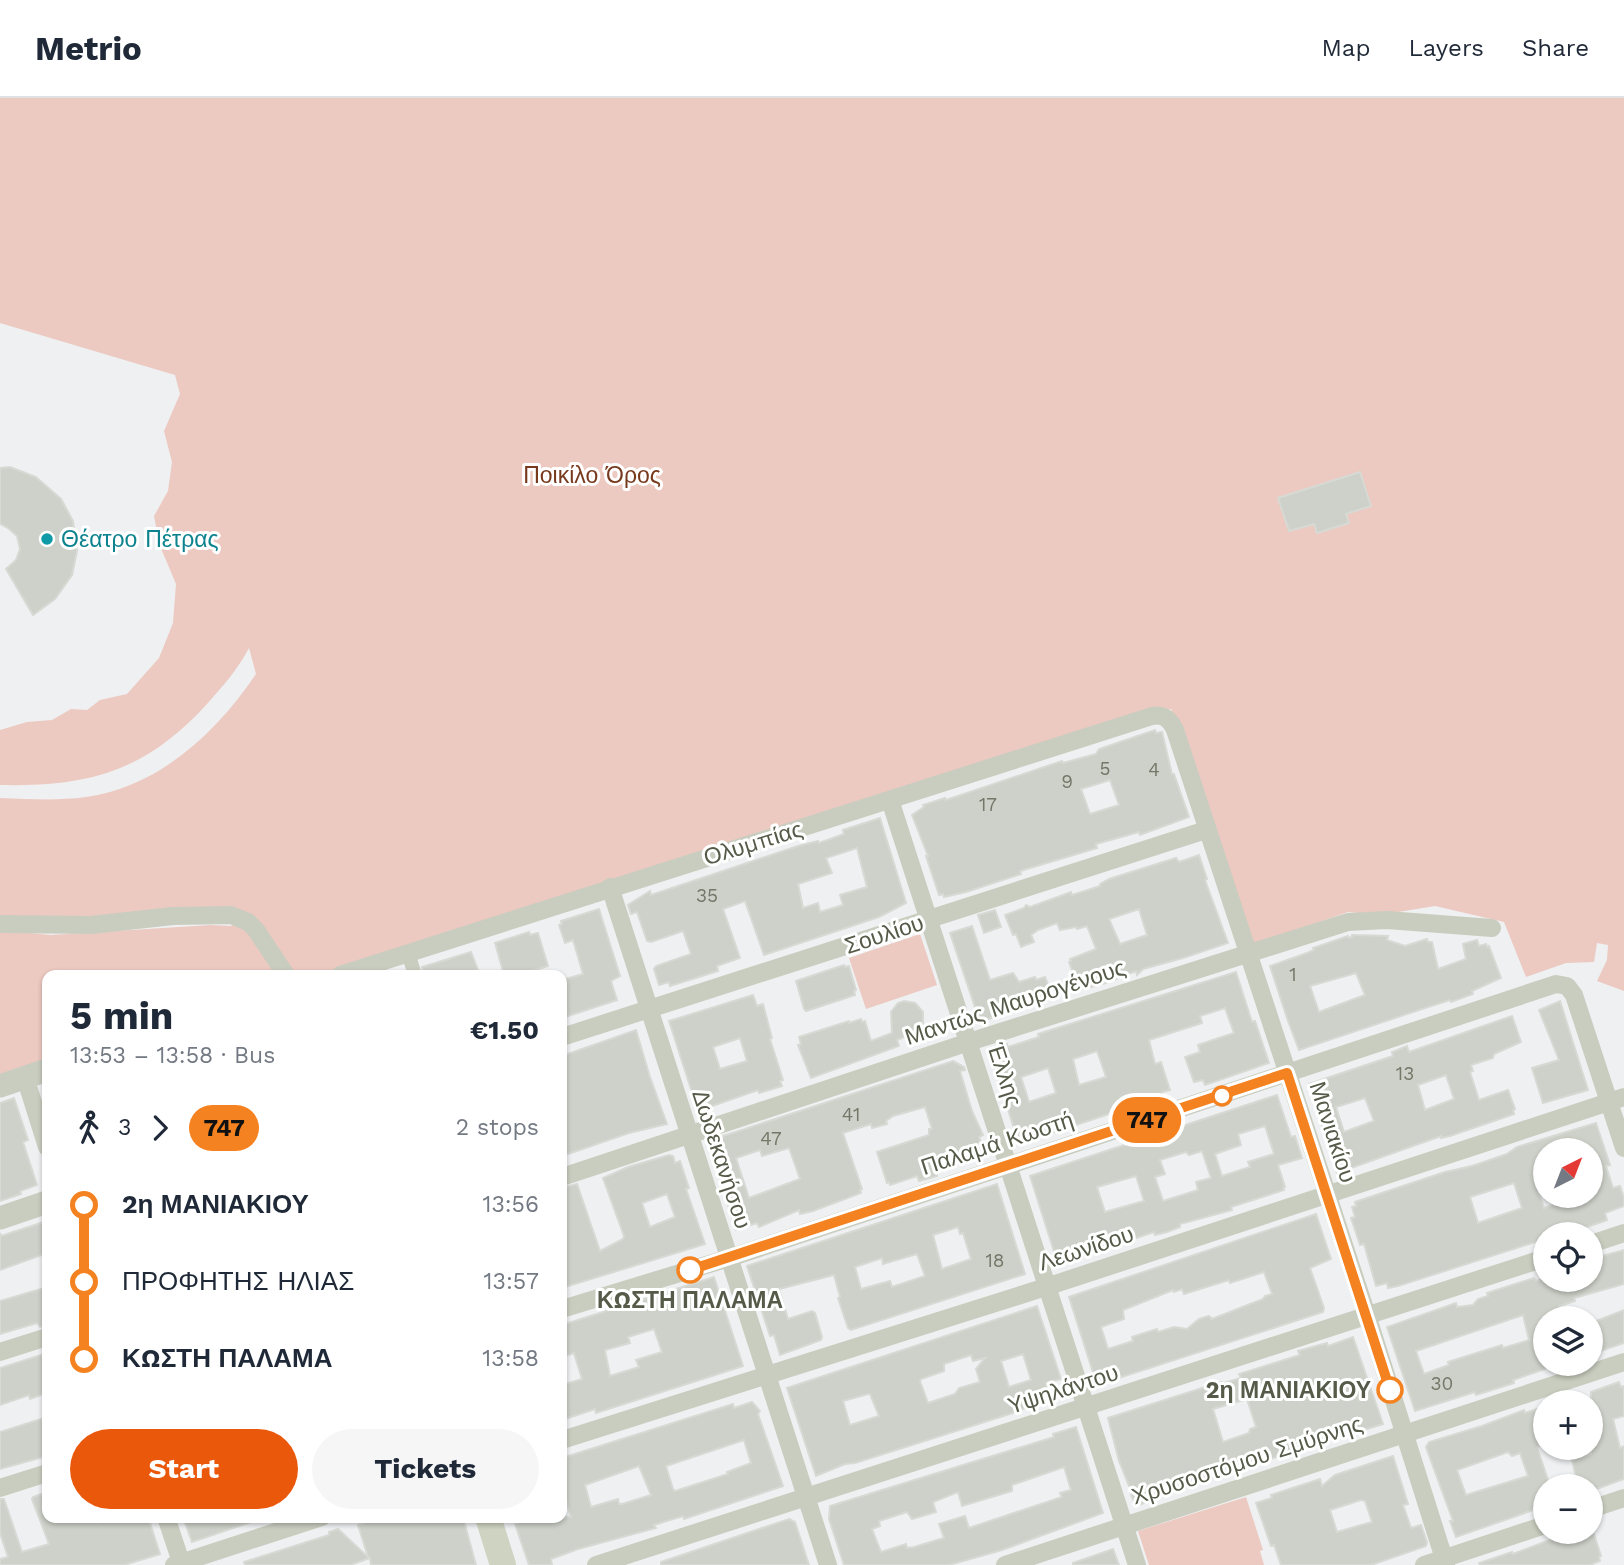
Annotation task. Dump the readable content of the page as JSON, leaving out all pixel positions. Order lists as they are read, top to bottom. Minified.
{"streets":{"street":["Ολυμπίας","Σουλίου","Μαντώς Μαυρογένους","Έλλης","Μανιακίου","Παλαμά Κωστή","Δωδεκανήσου","Λεωνίδου","Υψηλάντου","Χρυσοστόμου Σμύρνης"]},"crossings":[["Ολυμπίας","Έλλης"],["Ολυμπίας","Μανιακίου"],["Ολυμπίας","Δωδεκανήσου"],["Σουλίου","Έλλης"],["Σουλίου","Μανιακίου"],["Σουλίου","Δωδεκανήσου"],["Μαντώς Μαυρογένους","Έλλης"],["Μαντώς Μαυρογένους","Μανιακίου"],["Μαντώς Μαυρογένους","Δωδεκανήσου"],["Έλλης","Παλαμά Κωστή"],["Έλλης","Λεωνίδου"],["Έλλης","Υψηλάντου"],["Έλλης","Χρυσοστόμου Σμύρνης"],["Μανιακίου","Παλαμά Κωστή"],["Μανιακίου","Λεωνίδου"],["Μανιακίου","Υψηλάντου"],["Μανιακίου","Χρυσοστόμου Σμύρνης"],["Παλαμά Κωστή","Δωδεκανήσου"],["Παλαμά Κωστή","Λεωνίδου"],["Δωδεκανήσου","Λεωνίδου"],["Δωδεκανήσου","Υψηλάντου"]],"parks":["Ποικίλο Όρος"],"places":["Θέατρο Πέτρας","ΚΩΣΤΗ ΠΑΛΑΜΑ","2η ΜΑΝΙΑΚΙΟΥ"],"lines":["bus line 747"],"house_numbers":["5","4","9","17","35","1","13","41","47","18","30"],"north":"top right","page":{"header":"Metrio","nav":["Map","Layers","Share"],"on_map":"747","heading":["5 min","13:53 – 13:58 · Bus","€1.50"],"legs":["3","747","2 stops"],"map_buttons":["+","−"],"list":[{"name":"2η ΜΑΝΙΑΚΙΟΥ","value":"13:56"},{"name":"ΠΡΟΦΗΤΗΣ ΗΛΙΑΣ","value":"13:57"},{"name":"ΚΩΣΤΗ ΠΑΛΑΜΑ","value":"13:58"}],"buttons":["Start","Tickets"]}}
